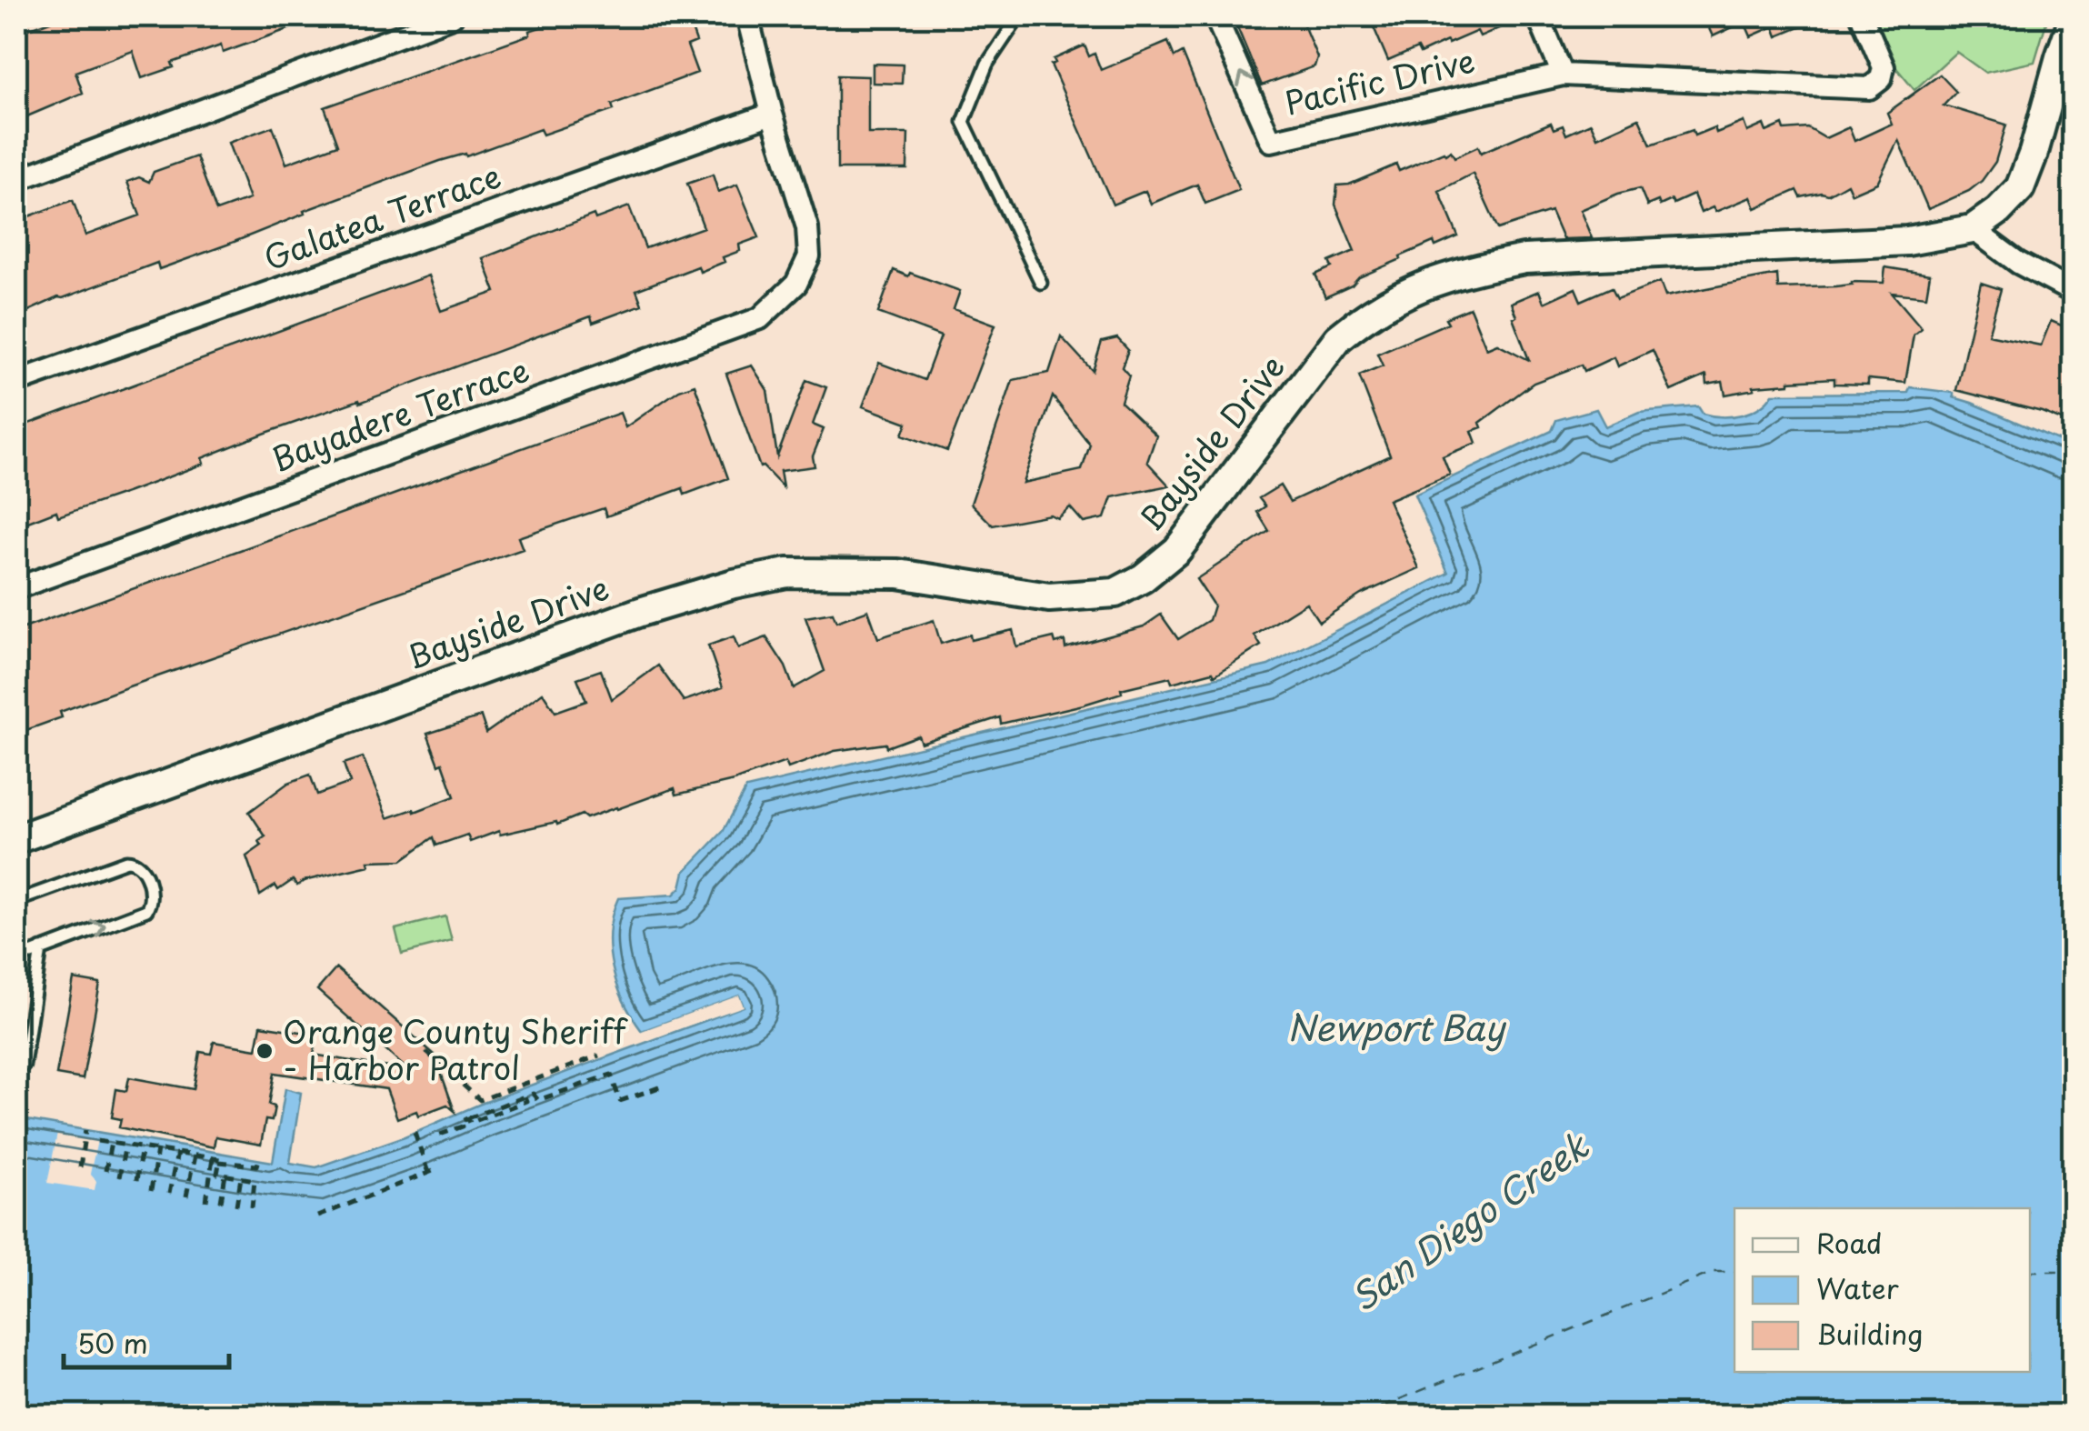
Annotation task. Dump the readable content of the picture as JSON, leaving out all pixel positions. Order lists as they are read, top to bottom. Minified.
{"streets":{"main road":["Bayside Drive"],"street":["Pacific Drive","Galatea Terrace","Bayadere Terrace"]},"crossings":[["Galatea Terrace","Bayadere Terrace"]],"one_way":["Pacific Drive"],"water":["Newport Bay","San Diego Creek"],"places":["Orange County Sheriff - Harbor Patrol"],"legend":["Road","Water","Building"],"scale_bar":"50 m"}
